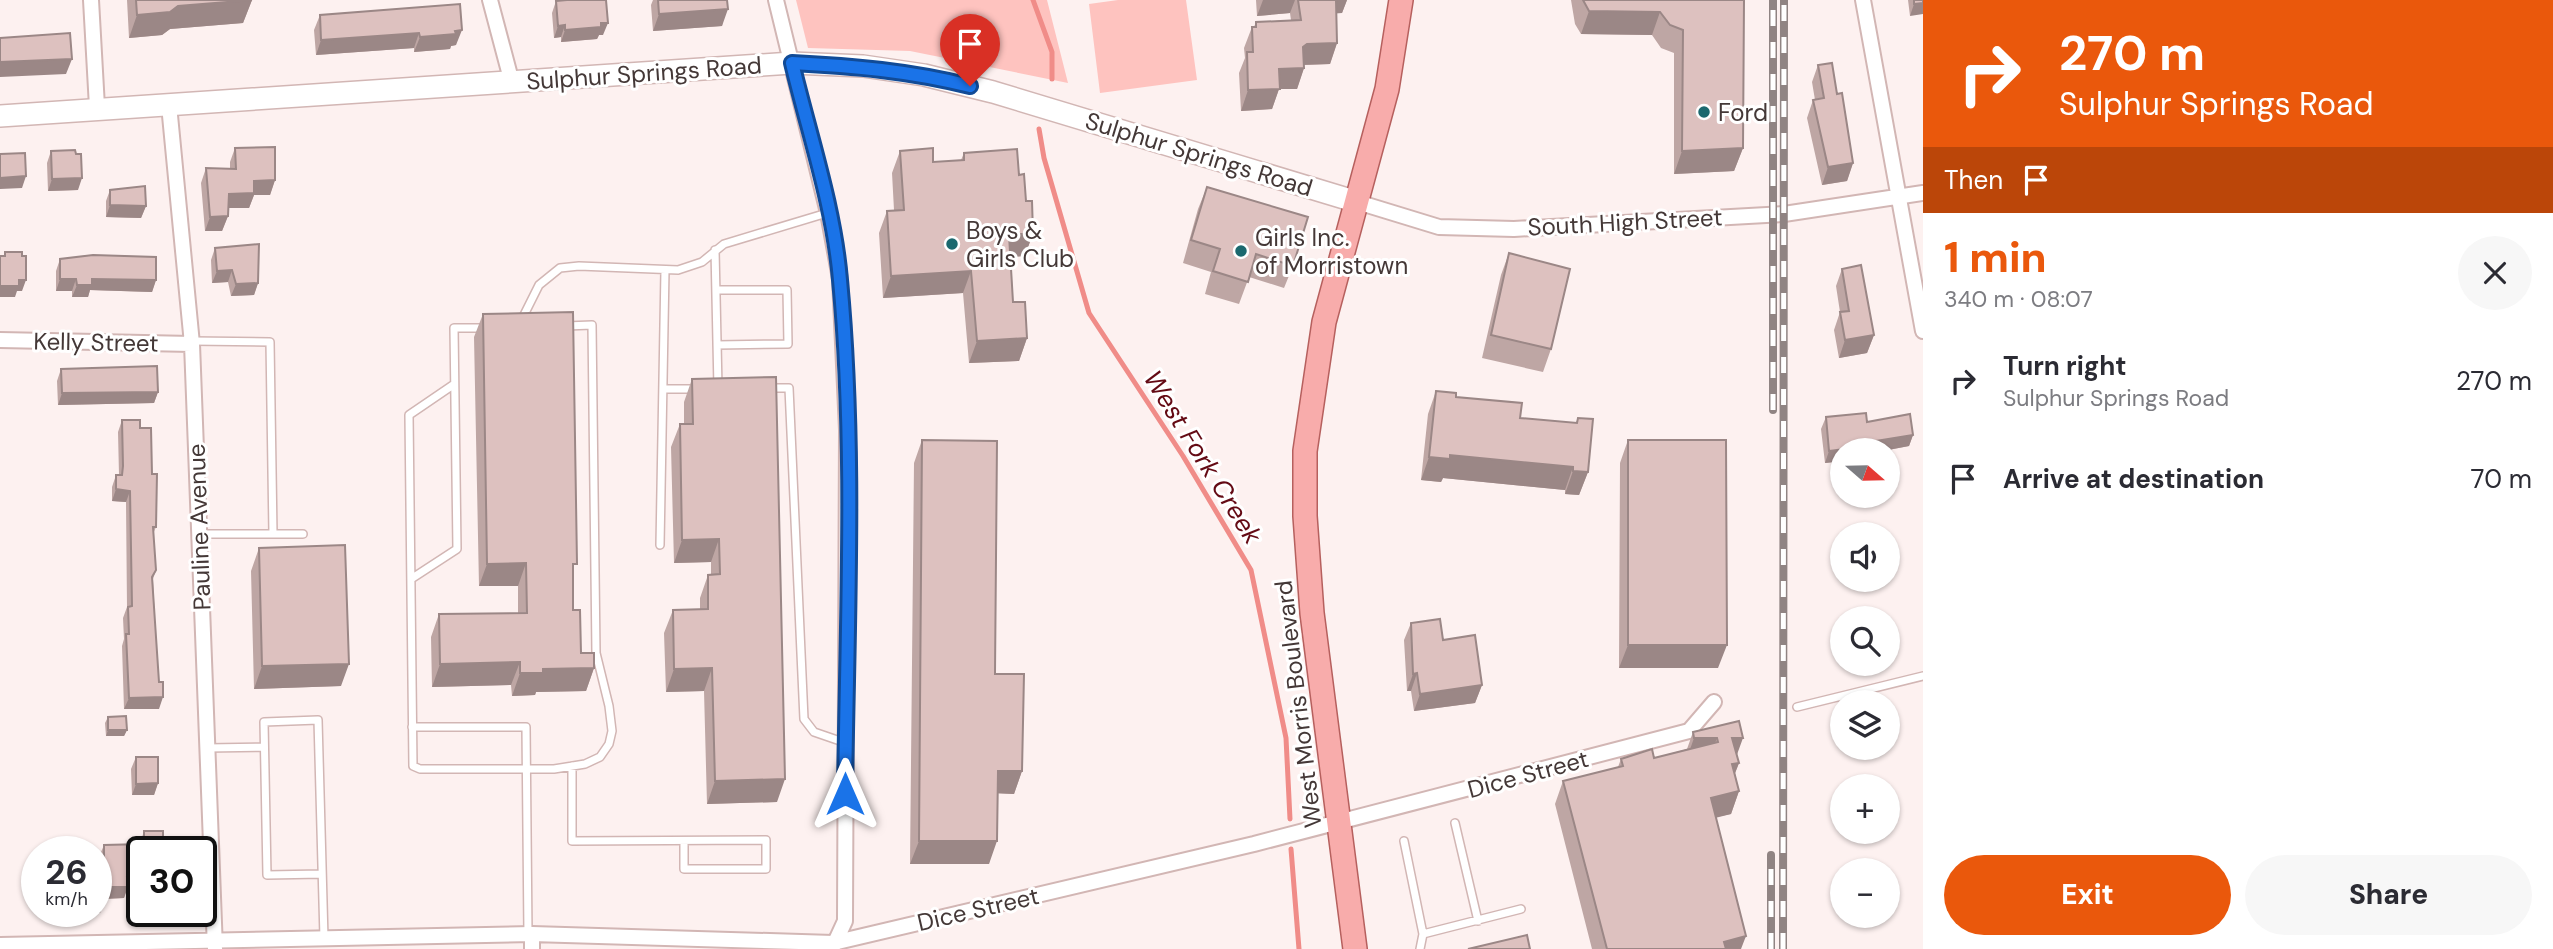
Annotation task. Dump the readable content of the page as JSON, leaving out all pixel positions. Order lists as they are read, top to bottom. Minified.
{"streets":{"main road":["West Morris Boulevard"],"street":["Sulphur Springs Road","South High Street","Kelly Street","Pauline Avenue","Dice Street"]},"crossings":[["Sulphur Springs Road","South High Street"],["Sulphur Springs Road","Pauline Avenue"],["Sulphur Springs Road","West Morris Boulevard"],["South High Street","West Morris Boulevard"],["Kelly Street","Pauline Avenue"],["Pauline Avenue","Dice Street"],["West Morris Boulevard","Dice Street"]],"water":["West Fork Creek"],"places":["Ford","Boys & Girls Club","Girls Inc. of Morristown"],"north":"right","page":{"turn":["270 m","Sulphur Springs Road"],"then":"Then","heading":["1 min","340 m · 08:07"],"list":[{"name":"Turn right","note":"Sulphur Springs Road","value":"270 m"},{"name":"Arrive at destination","value":"70 m"}],"map_buttons":["+","−"],"speed":"26 km/h","limit":"30","buttons":["Exit","Share"]}}
